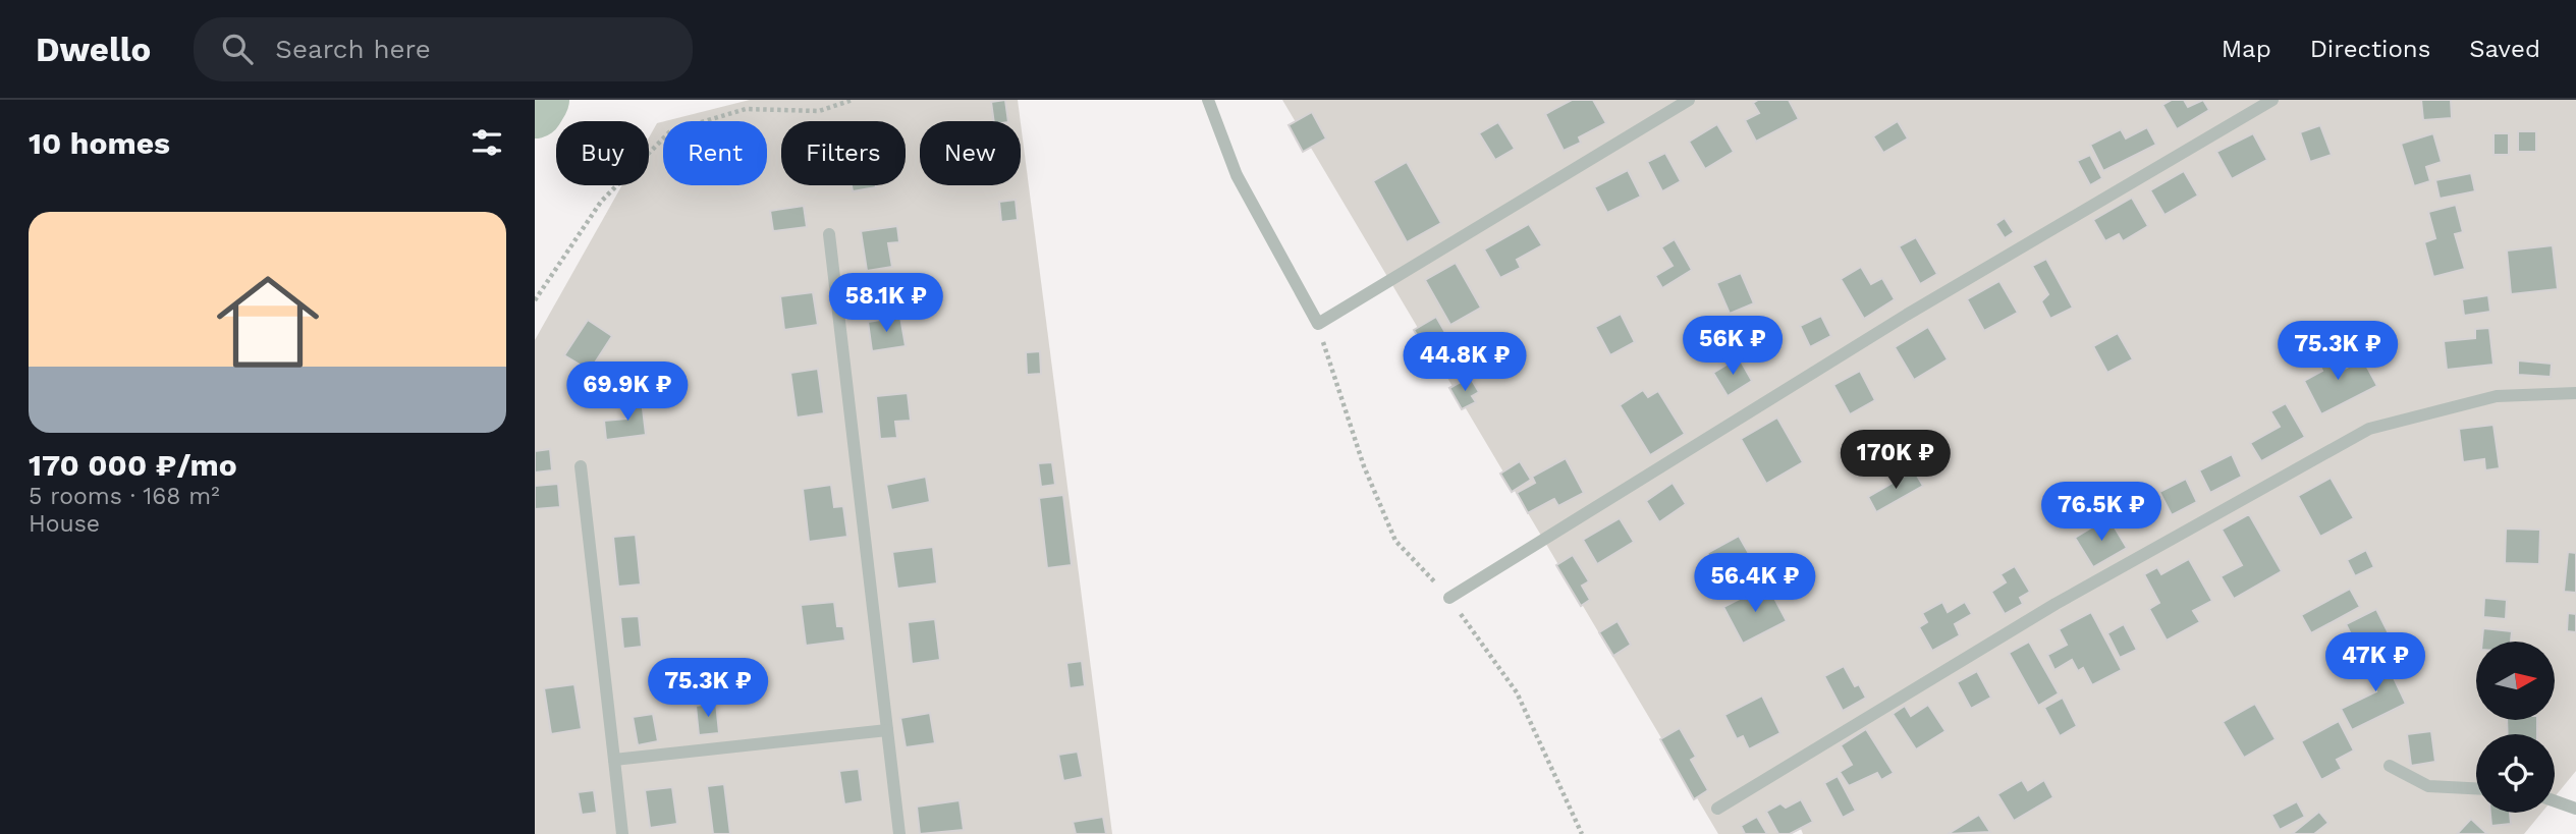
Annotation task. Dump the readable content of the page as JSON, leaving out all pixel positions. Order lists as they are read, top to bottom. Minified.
{"north":"right","page":{"header":"Dwello","search":"Search here","nav":["Map","Directions","Saved"],"heading":"10 homes","chip":["Buy","Rent","Filters","New"],"list":[{"name":"170 000 ₽/mo","note":"5 rooms · 168 m² · House"}],"price":["58.1K ₽","56K ₽","75.3K ₽","44.8K ₽","69.9K ₽","170K ₽","76.5K ₽","56.4K ₽","47K ₽","75.3K ₽"]}}
